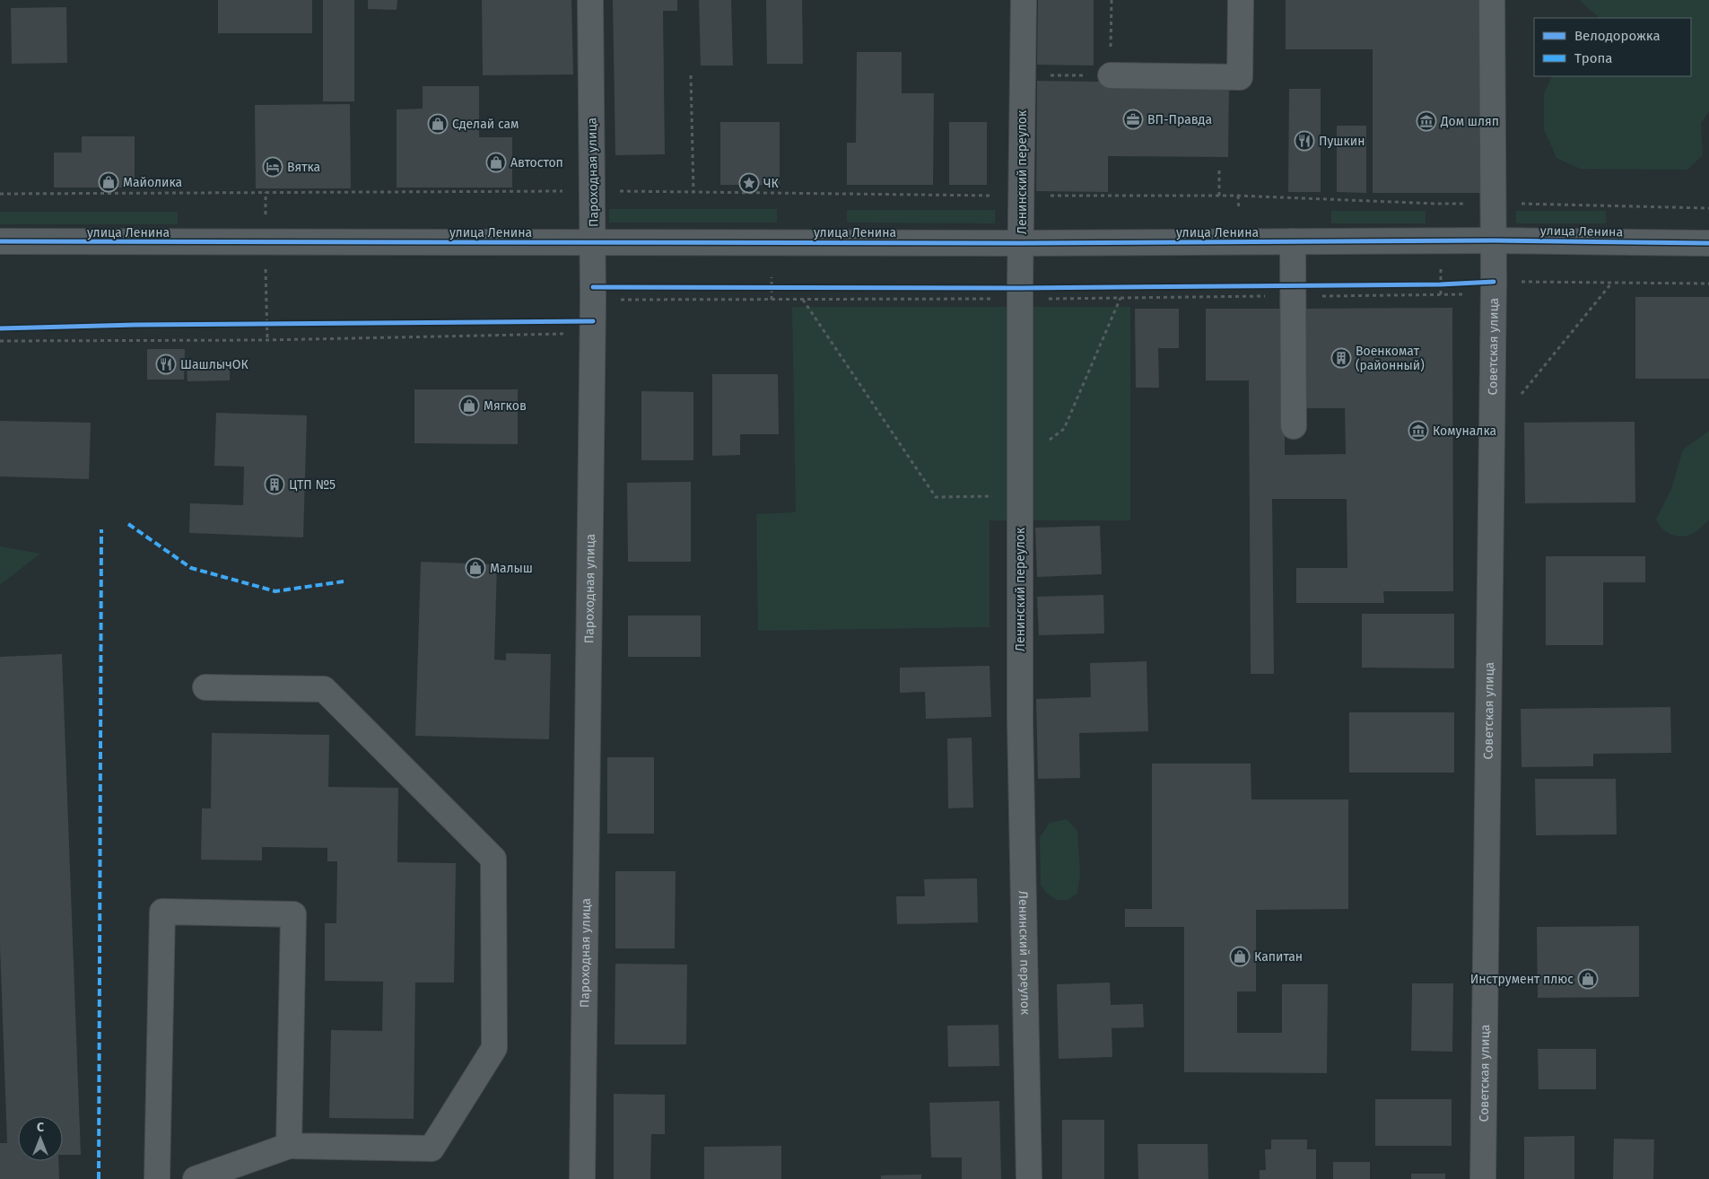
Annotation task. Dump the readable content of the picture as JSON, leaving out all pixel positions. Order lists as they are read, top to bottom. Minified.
{"streets":{"street":["Пароходная улица","Ленинский переулок","улица Ленина","Советская улица"]},"crossings":[["Пароходная улица","улица Ленина"],["Ленинский переулок","улица Ленина"],["улица Ленина","Советская улица"]],"places":{"office":["ВП-Правда"],"museum":["Дом шляп","Комуналка"],"shop":["Сделай сам","Автостоп","Майолика","Мягков","Малыш","Капитан","Инструмент плюс"],"restaurant":["Пушкин","ШашлычОК"],"hotel":["Вятка"],"place":["ЧК"],"building":["Военкомат (районный)","ЦТП №5"]},"legend":["Велодорожка","Тропа"],"north":"top"}
